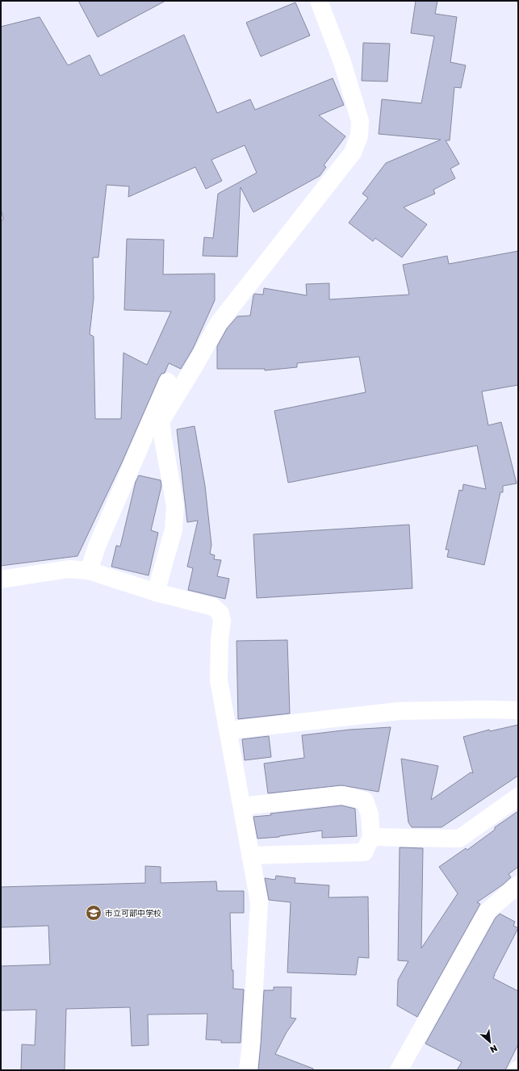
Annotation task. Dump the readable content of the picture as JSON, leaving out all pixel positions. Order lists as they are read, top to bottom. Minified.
{"places":{"school or university":["市立可部中学校"]},"north":"bottom right"}
